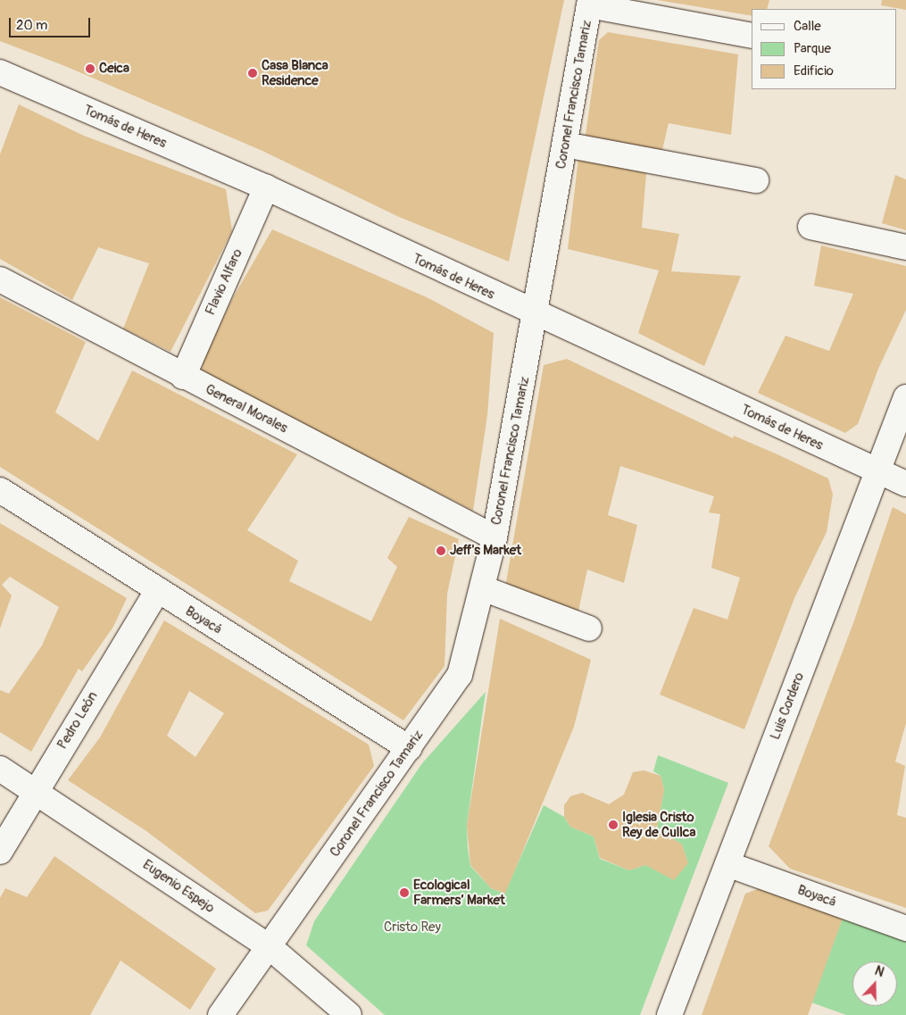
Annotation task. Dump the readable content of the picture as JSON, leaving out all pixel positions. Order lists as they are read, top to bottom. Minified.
{"streets":{"street":["Coronel Francisco Tamariz","Tomás de Heres","Flavio Alfaro","General Morales","Boyacá","Luis Cordero","Pedro León","Eugenio Espejo"]},"crossings":[["Coronel Francisco Tamariz","Tomás de Heres"],["Coronel Francisco Tamariz","General Morales"],["Coronel Francisco Tamariz","Boyacá"],["Coronel Francisco Tamariz","Eugenio Espejo"],["Tomás de Heres","Flavio Alfaro"],["Tomás de Heres","Luis Cordero"],["Flavio Alfaro","General Morales"],["Boyacá","Luis Cordero"],["Boyacá","Pedro León"],["Pedro León","Eugenio Espejo"]],"parks":["Cristo Rey"],"places":["Ceica","Casa Blanca Residence","Jeff's Market","Iglesia Cristo Rey de Cullca","Ecological Farmers’ Market"],"legend":["Calle","Parque","Edificio"],"scale_bar":"20 m","north":"top"}
